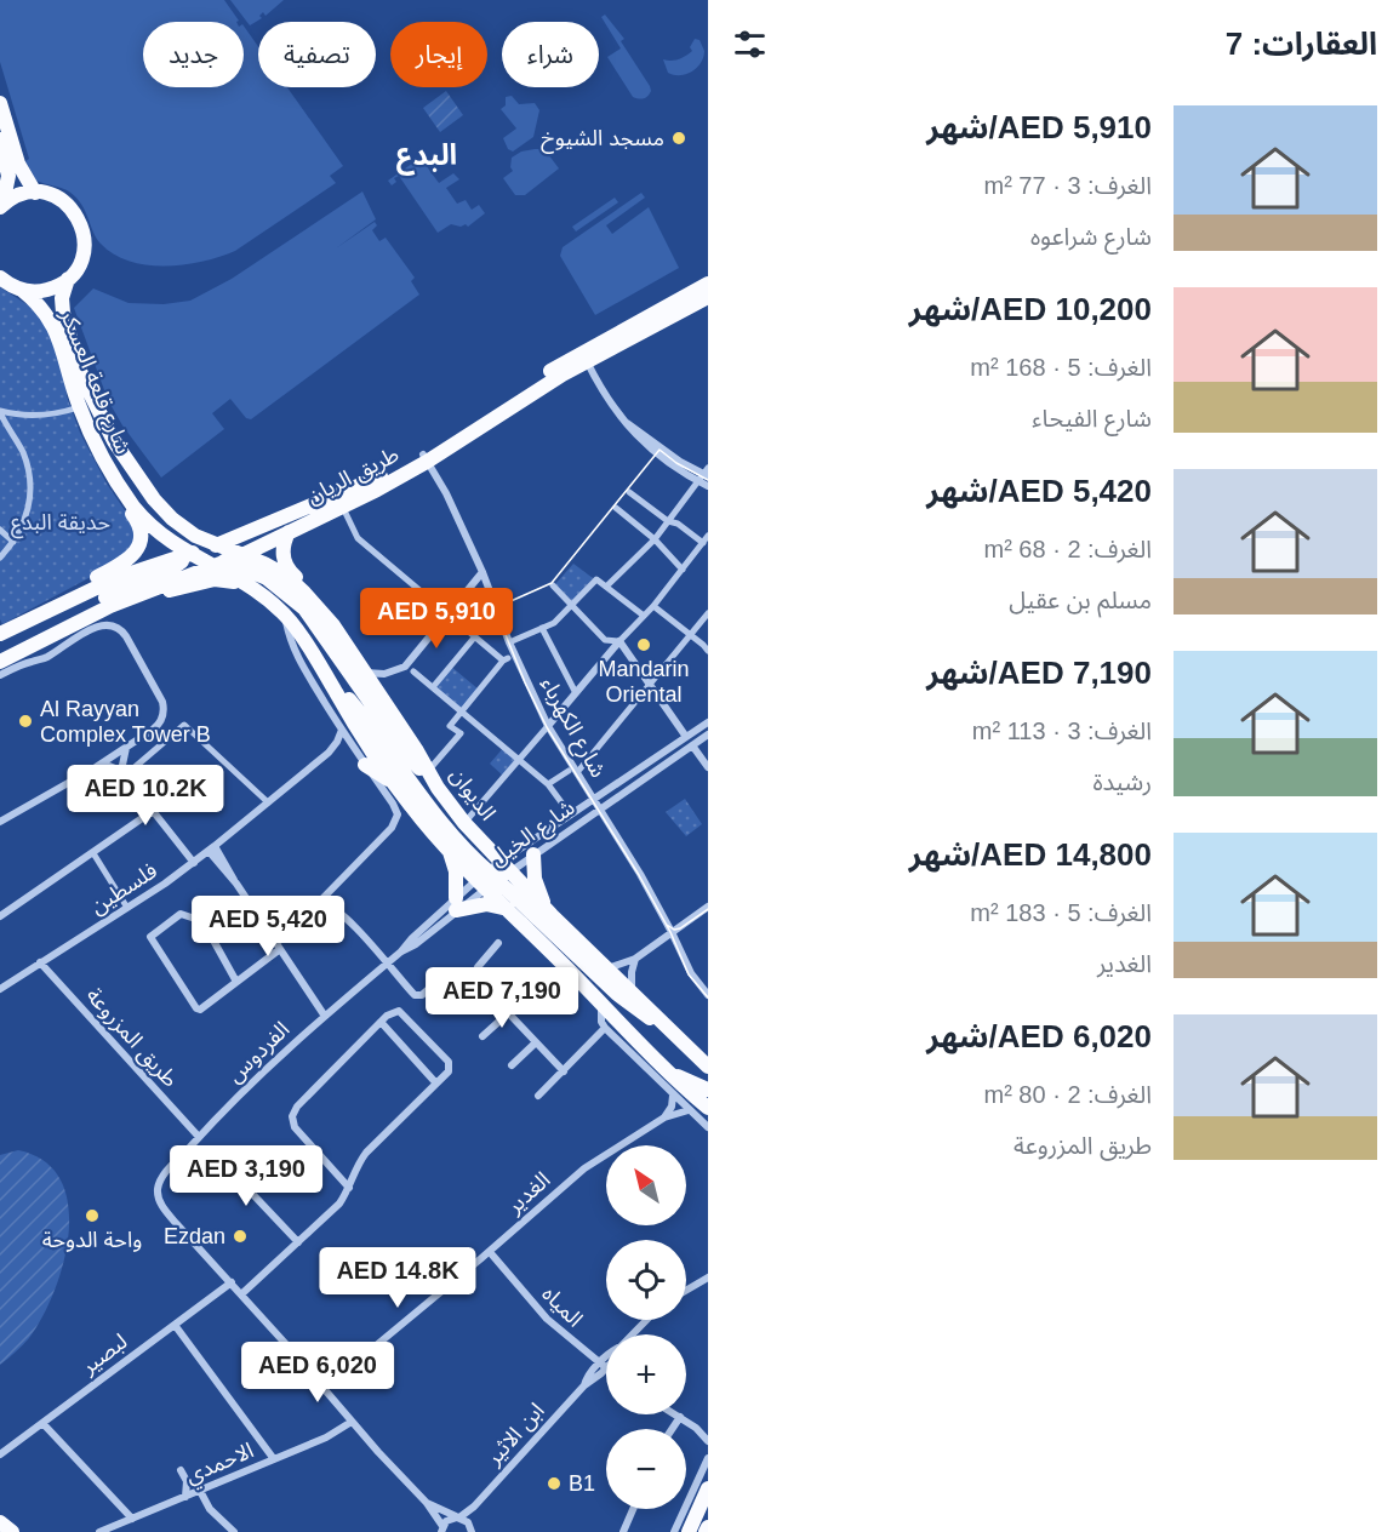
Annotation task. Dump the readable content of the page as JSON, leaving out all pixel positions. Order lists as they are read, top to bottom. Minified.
{"streets":{"main road":["شارع قلعة العسكر","طريق الريان","الديوان"],"street":["شارع الكهرباء","شارع الخيل","فلسطين","طريق المزروعة","الفردوس","الغدير","المياه","لبصير","ابن الاثير","الاحمدي"]},"crossings":[["شارع قلعة العسكر","طريق الريان"],["شارع قلعة العسكر","الديوان"],["طريق الريان","شارع الكهرباء"],["طريق الريان","الديوان"],["شارع الكهرباء","شارع الخيل"],["الديوان","شارع الخيل"],["الديوان","الفردوس"],["شارع الخيل","الفردوس"],["فلسطين","طريق المزروعة"],["طريق المزروعة","الفردوس"],["الفردوس","لبصير"],["الغدير","المياه"],["المياه","ابن الاثير"]],"districts":["البدع"],"parks":["حديقة البدع"],"places":["مسجد الشيوخ","Mandarin Oriental","Al Rayyan Complex Tower B","واحة الدوحة","Ezdan","B1"],"north":"top left","page":{"heading":"العقارات: 7","chip":["شراء","إيجار","تصفية","جديد"],"list":[{"name":"AED 5,910/شهر","note":"الغرف: 3 · 77 m² · شارع شراعوه"},{"name":"AED 10,200/شهر","note":"الغرف: 5 · 168 m² · شارع الفيحاء"},{"name":"AED 5,420/شهر","note":"الغرف: 2 · 68 m² · مسلم بن عقيل"},{"name":"AED 7,190/شهر","note":"الغرف: 3 · 113 m² · رشيدة"},{"name":"AED 14,800/شهر","note":"الغرف: 5 · 183 m² · الغدير"},{"name":"AED 6,020/شهر","note":"الغرف: 2 · 80 m² · طريق المزروعة"}],"price":["AED 5,910","AED 10.2K","AED 5,420","AED 7,190","AED 3,190","AED 14.8K","AED 6,020"],"map_buttons":["+","−"]}}
